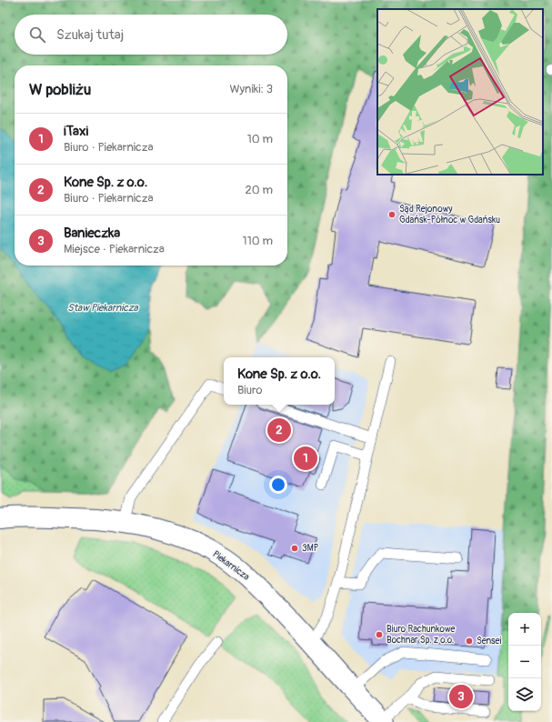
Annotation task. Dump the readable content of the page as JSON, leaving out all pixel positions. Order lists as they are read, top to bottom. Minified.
{"streets":{"street":["Piekarnicza"]},"water":["Staw Piekarnicza"],"places":["Sąd Rejonowy Gdańsk-Północ w Gdańsku","3MP","Biuro Rachunkowe Bochnar Sp. z o.o.","Sensei"],"page":{"search":"Szukaj tutaj","heading":["W pobliżu","Wyniki: 3"],"list":[{"mark":"1","name":"iTaxi","note":"Biuro · Piekarnicza","value":"10 m"},{"mark":"2","name":"Kone Sp. z o.o.","note":"Biuro · Piekarnicza","value":"20 m"},{"mark":"3","name":"Banieczka","note":"Miejsce · Piekarnicza","value":"110 m"}],"popup":["Kone Sp. z o.o.","Biuro"],"pins":["2","1","3"],"map_buttons":["+","−"]}}
